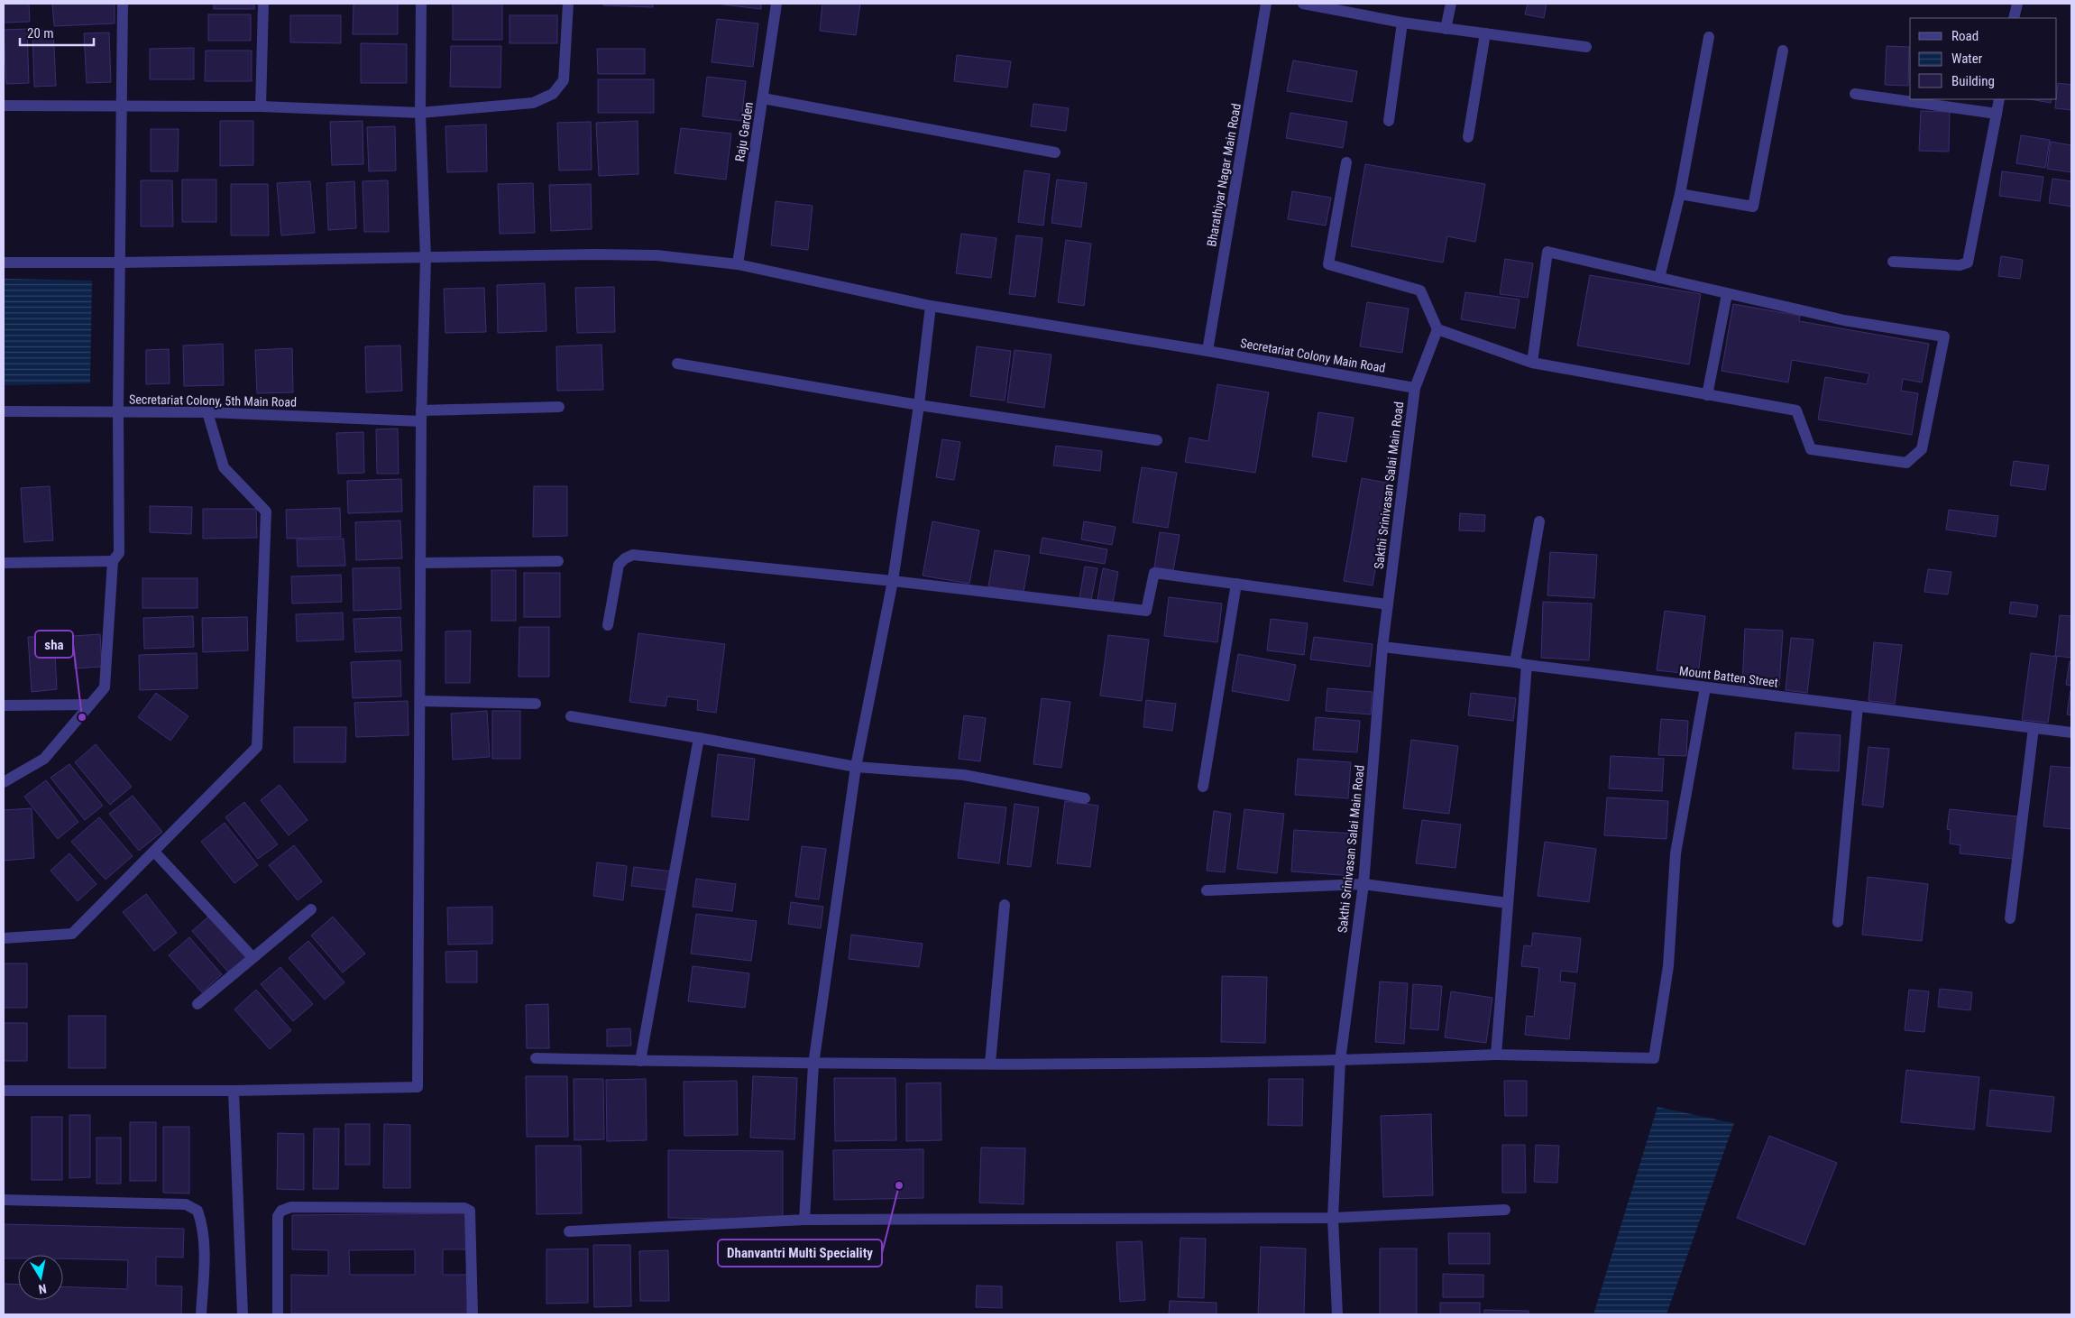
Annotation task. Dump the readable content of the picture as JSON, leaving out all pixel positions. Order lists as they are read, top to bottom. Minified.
{"streets":{"street":["Raju Garden","Bharathiyar Nagar Main Road","Secretariat Colony Main Road","Secretariat Colony, 5th Main Road","Sakthi Srinivasan Salai Main Road","Mount Batten Street"]},"crossings":[["Raju Garden","Secretariat Colony Main Road"],["Bharathiyar Nagar Main Road","Secretariat Colony Main Road"],["Secretariat Colony Main Road","Sakthi Srinivasan Salai Main Road"],["Sakthi Srinivasan Salai Main Road","Mount Batten Street"]],"places":["sha","Dhanvantri Multi Speciality"],"legend":["Road","Water","Building"],"scale_bar":"20 m","north":"bottom"}
